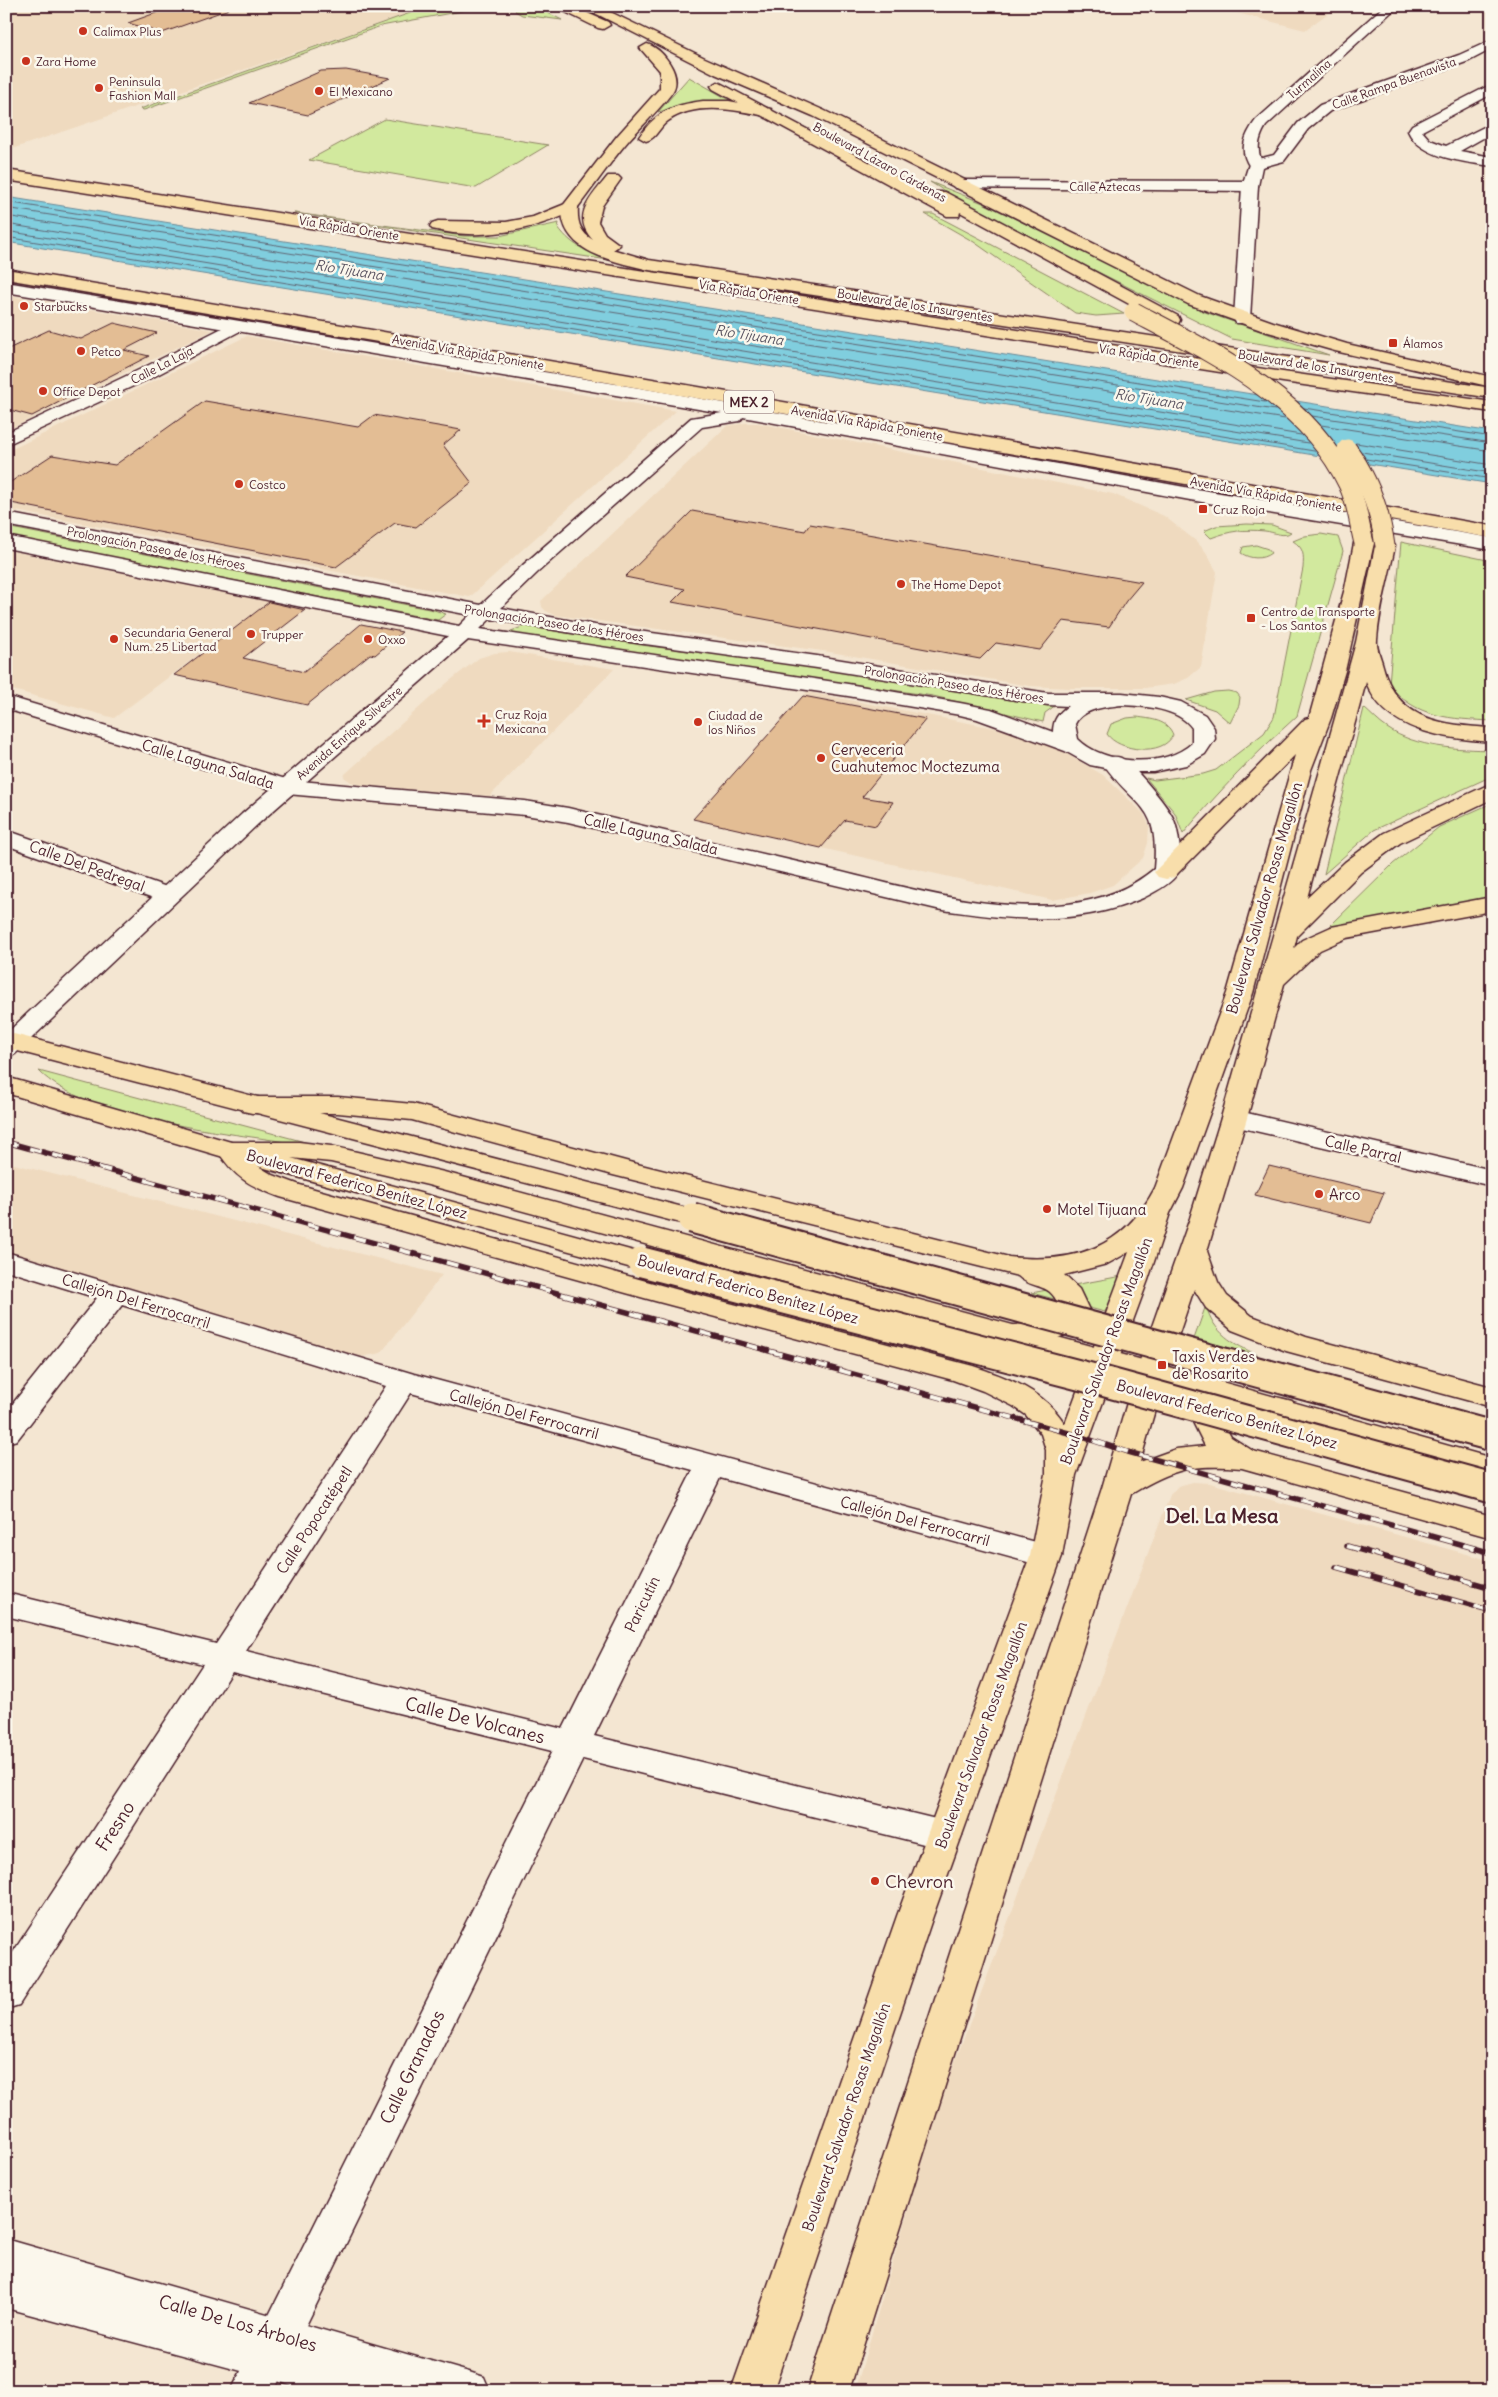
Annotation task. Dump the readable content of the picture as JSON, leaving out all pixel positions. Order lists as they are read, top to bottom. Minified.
{"streets":{"main road":["Boulevard Lázaro Cárdenas","Vía Rápida Oriente","Boulevard de los Insurgentes","Avenida Vía Rápida Poniente","MEX 2","Boulevard Salvador Rosas Magallón","Boulevard Federico Benítez López"],"street":["Turmalina","Calle Rampa Buenavista","Calle Aztecas","Calle La Laja","Prolongación Paseo de los Héroes","Avenida Enríque Silvestre","Calle Laguna Salada","Calle Del Pedregal","Calle Parral","Callejón Del Ferrocarril","Calle Popocatépetl","Paricutín","Calle De Volcanes","Fresno","Calle Granados","Calle De Los Árboles"]},"crossings":[["Turmalina","Calle Rampa Buenavista"],["Boulevard Lázaro Cárdenas","Boulevard Salvador Rosas Magallón"],["Avenida Vía Rápida Poniente","Calle La Laja"],["Prolongación Paseo de los Héroes","Avenida Enríque Silvestre"],["Avenida Enríque Silvestre","Calle Laguna Salada"],["Avenida Enríque Silvestre","Calle Del Pedregal"],["Boulevard Salvador Rosas Magallón","Calle Parral"],["Boulevard Salvador Rosas Magallón","Callejón Del Ferrocarril"],["Boulevard Salvador Rosas Magallón","Calle De Volcanes"],["Callejón Del Ferrocarril","Calle Popocatépetl"],["Callejón Del Ferrocarril","Paricutín"],["Calle Popocatépetl","Calle De Volcanes"],["Calle Popocatépetl","Fresno"],["Paricutín","Calle De Volcanes"],["Paricutín","Calle Granados"],["Calle De Volcanes","Fresno"],["Calle De Volcanes","Calle Granados"],["Calle Granados","Calle De Los Árboles"]],"districts":["Del. La Mesa"],"water":["Río Tijuana"],"places":{"other":["Calimax Plus","Zara Home","Peninsula Fashion Mall","El Mexicano","Starbucks","Petco","Office Depot","Costco","The Home Depot","Trupper","Secundaria General Num. 25 Libertad","Oxxo","Ciudad de los Niños","Cerveceria Cuahutemoc Moctezuma","Arco","Motel Tijuana","Chevron"],"transit":["Álamos","Cruz Roja","Centro de Transporte - Los Santos","Taxis Verdes de Rosarito"],"health":["Cruz Roja Mexicana"]}}
